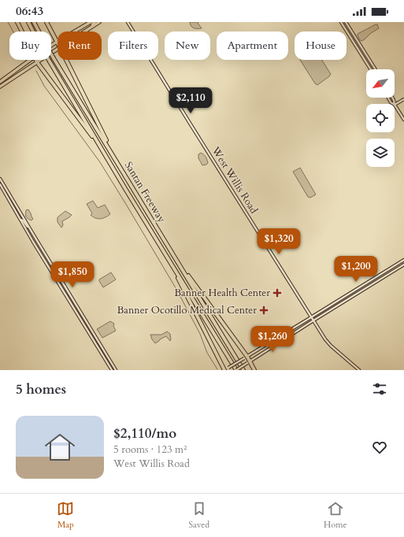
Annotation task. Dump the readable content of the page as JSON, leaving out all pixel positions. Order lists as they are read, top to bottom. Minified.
{"streets":{"highway":["Santan Freeway"],"main road":["West Willis Road"]},"places":{"health":["Banner Health Center","Banner Ocotillo Medical Center"]},"north":"bottom left","page":{"status":"06:43","chip":["Buy","Rent","Filters","New","Apartment","House"],"price":["$2,110","$1,320","$1,200","$1,850","$1,260"],"heading":"5 homes","list":[{"name":"$2,110/mo","note":"5 rooms · 123 m² · West Willis Road"}],"tabs":["Map","Saved","Home"]}}
